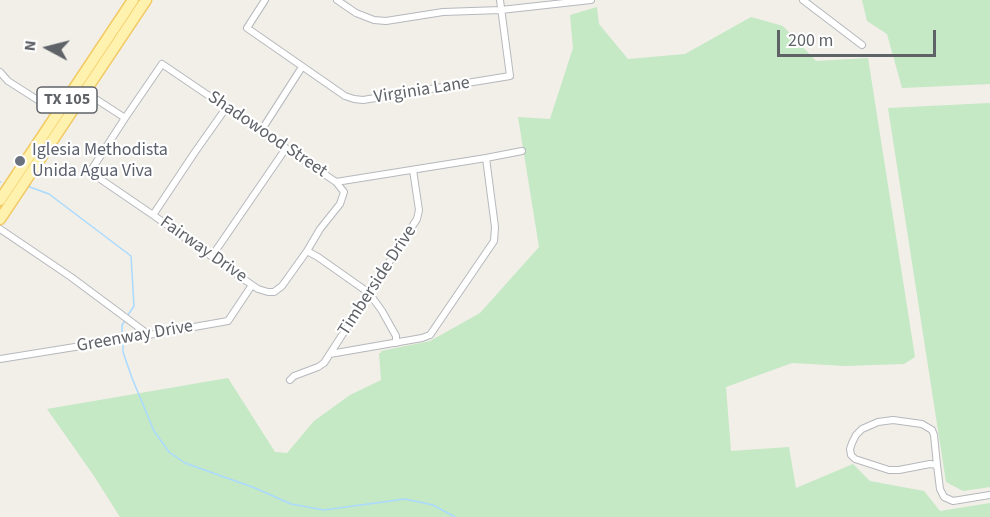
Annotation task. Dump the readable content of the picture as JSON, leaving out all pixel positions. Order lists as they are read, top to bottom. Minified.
{"streets":{"main road":["TX 105"],"street":["Virginia Lane","Shadowood Street","Fairway Drive","Timberside Drive","Greenway Drive"]},"crossings":[["Shadowood Street","Fairway Drive"],["Shadowood Street","Timberside Drive"],["Fairway Drive","Greenway Drive"]],"places":["Iglesia Methodista Unida Agua Viva"],"scale_bar":"200 m","north":"left"}
